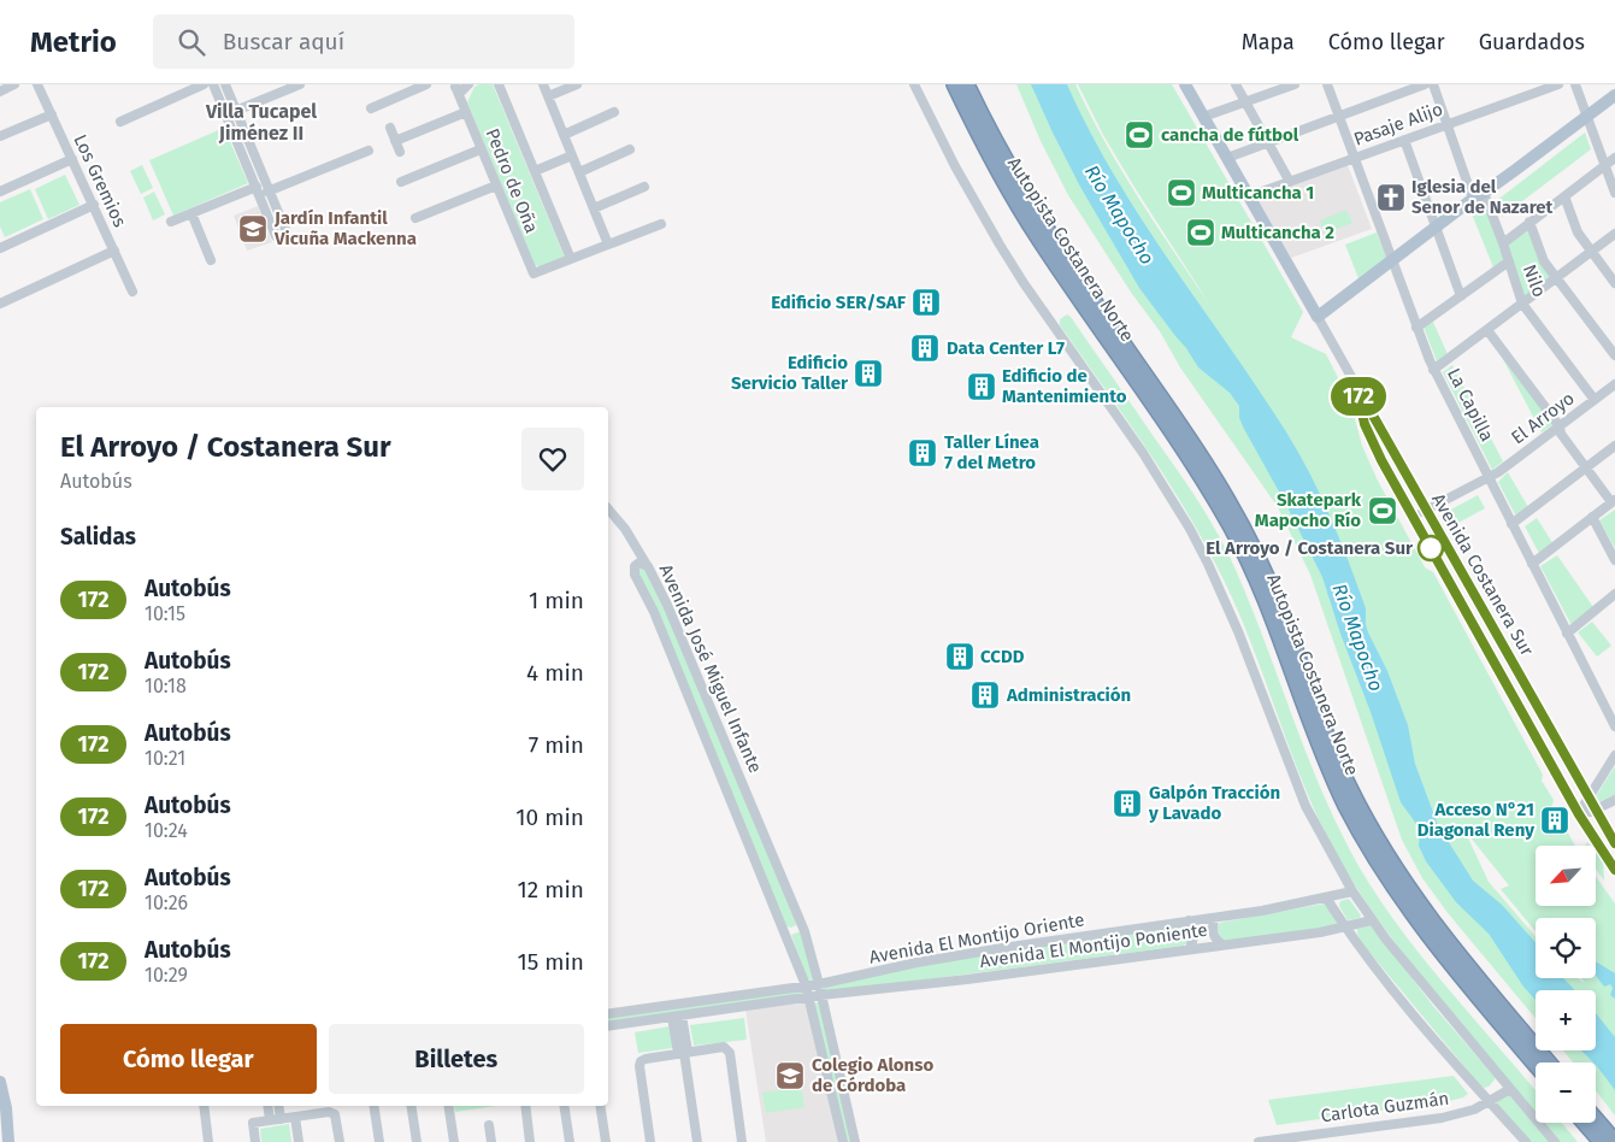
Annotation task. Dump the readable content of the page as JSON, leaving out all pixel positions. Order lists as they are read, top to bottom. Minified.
{"streets":{"highway":["Autopista Costanera Norte"],"main road":["Avenida Costanera Sur"],"street":["Pasaje Alijo","Los Gremios","Pedro de Oña","Nilo","La Capilla","El Arroyo","Avenida José Miguel Infante","Avenida El Montijo Oriente","Avenida El Montijo Poniente","Carlota Guzmán"]},"crossings":[["Pasaje Alijo","Nilo"],["Pasaje Alijo","La Capilla"],["Pasaje Alijo","Avenida Costanera Sur"],["Nilo","El Arroyo"],["La Capilla","El Arroyo"],["El Arroyo","Avenida Costanera Sur"],["Avenida José Miguel Infante","Avenida El Montijo Oriente"],["Avenida José Miguel Infante","Avenida El Montijo Poniente"]],"districts":["Villa Tucapel Jiménez II"],"water":["Río Mapocho"],"places":{"sports":["cancha de fútbol","Multicancha 1","Multicancha 2","Skatepark Mapocho Río"],"church":["Iglesia del Senor de Nazaret"],"school or university":["Jardín Infantil Vicuña Mackenna","Colegio Alonso de Córdoba"],"building":["Edificio SER/SAF","Data Center L7","Edificio Servicio Taller","Edificio de Mantenimiento","Taller Línea 7 del Metro","CCDD","Administración","Galpón Tracción y Lavado","Acceso N°21 Diagonal Reny"],"other":["El Arroyo / Costanera Sur"]},"lines":["bus line 172"],"north":"bottom left","page":{"header":"Metrio","search":"Buscar aquí","nav":["Mapa","Cómo llegar","Guardados"],"on_map":"172","heading":[["El Arroyo / Costanera Sur","Autobús"],"Salidas"],"list":[{"mark":"172","name":"Autobús","note":"10:15","value":"1 min"},{"mark":"172","name":"Autobús","note":"10:18","value":"4 min"},{"mark":"172","name":"Autobús","note":"10:21","value":"7 min"},{"mark":"172","name":"Autobús","note":"10:24","value":"10 min"},{"mark":"172","name":"Autobús","note":"10:26","value":"12 min"},{"mark":"172","name":"Autobús","note":"10:29","value":"15 min"}],"map_buttons":["+","−"],"buttons":["Cómo llegar","Billetes"]}}
